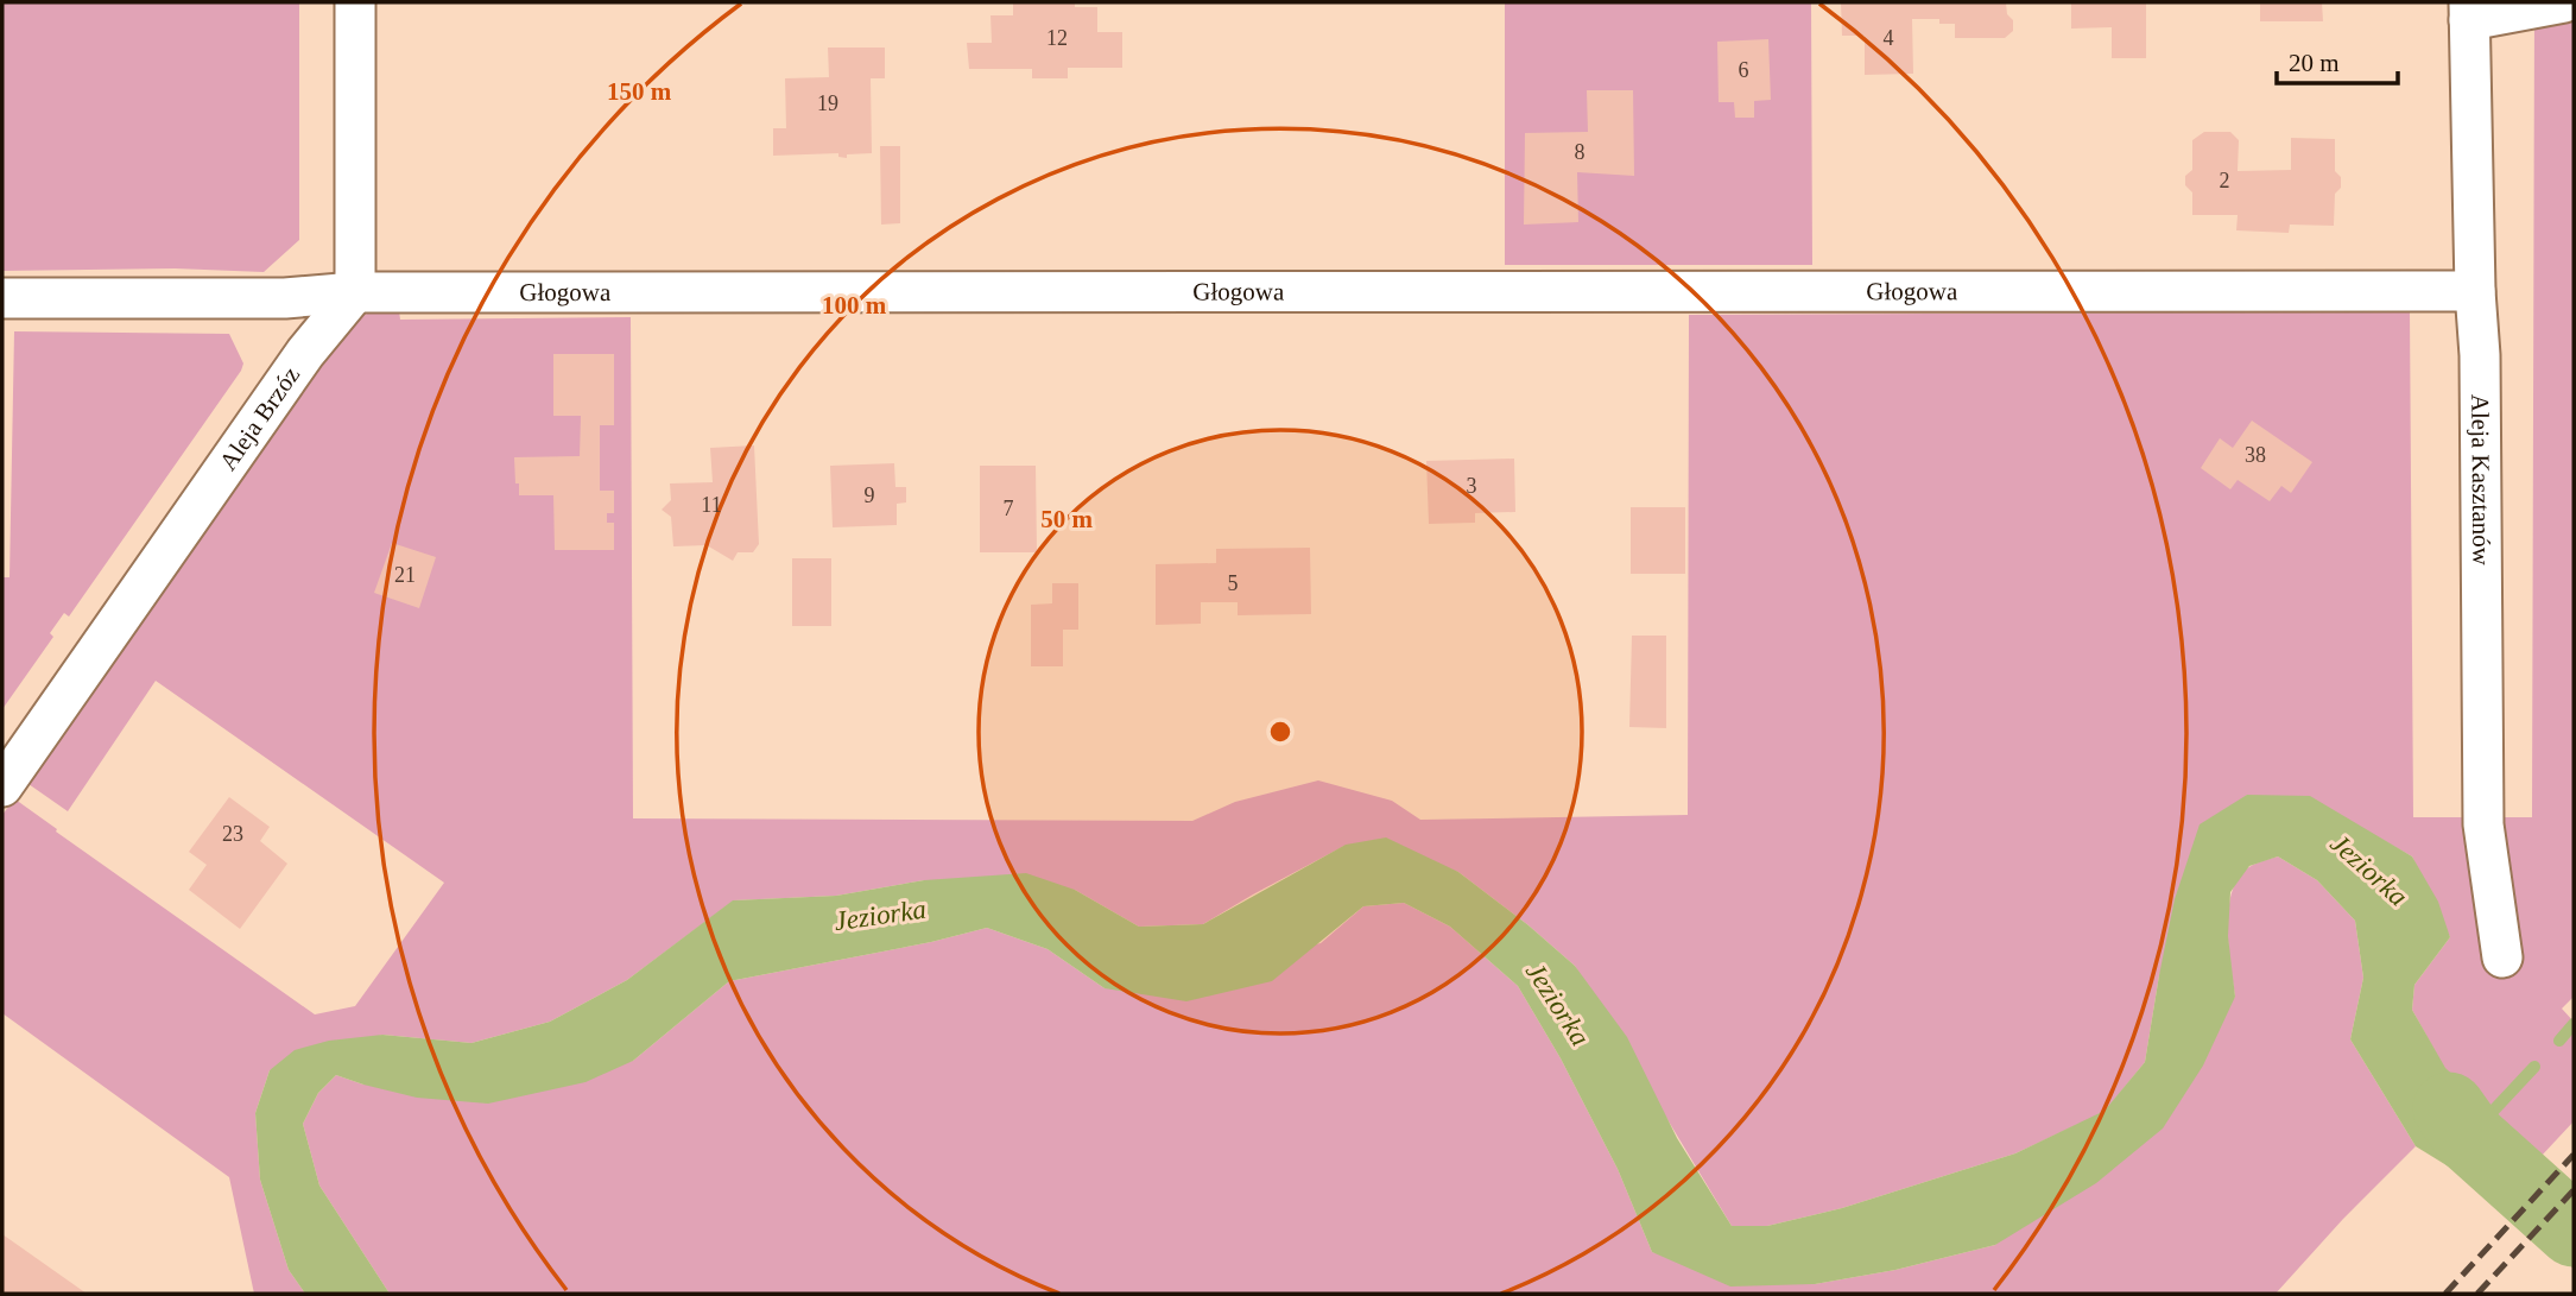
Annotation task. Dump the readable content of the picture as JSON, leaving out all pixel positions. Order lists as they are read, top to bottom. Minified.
{"streets":{"street":["Głogowa","Aleja Brzóz","Aleja Kasztanów"]},"crossings":[["Głogowa","Aleja Brzóz"],["Głogowa","Aleja Kasztanów"]],"water":["Jeziorka"],"house_numbers":["12","4","6","19","8","2","38","3","9","11","7","21","5","23"],"scale_bar":"20 m","rings":["150 m","100 m","50 m"]}
